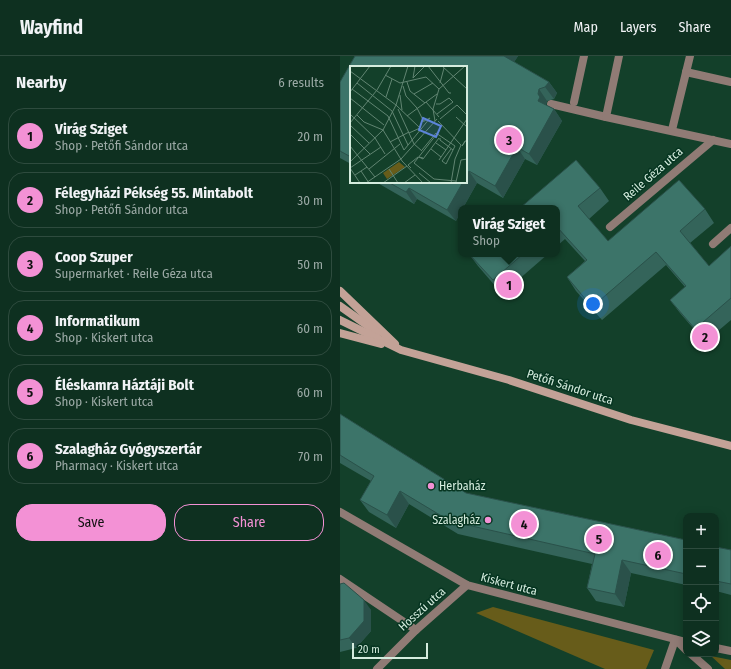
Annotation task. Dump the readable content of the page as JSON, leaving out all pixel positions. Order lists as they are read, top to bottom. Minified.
{"streets":{"street":["Reile Géza utca","Petőfi Sándor utca","Kiskert utca","Hosszú utca"]},"crossings":[["Kiskert utca","Hosszú utca"]],"places":["Herbaház","Szalagház"],"scale_bar":"20 m","page":{"header":"Wayfind","nav":["Map","Layers","Share"],"heading":["Nearby","6 results"],"list":[{"mark":"1","name":"Virág Sziget","note":"Shop · Petőfi Sándor utca","value":"20 m"},{"mark":"2","name":"Félegyházi Pékség 55. Mintabolt","note":"Shop · Petőfi Sándor utca","value":"30 m"},{"mark":"3","name":"Coop Szuper","note":"Supermarket · Reile Géza utca","value":"50 m"},{"mark":"4","name":"Informatikum","note":"Shop · Kiskert utca","value":"60 m"},{"mark":"5","name":"Éléskamra Háztáji Bolt","note":"Shop · Kiskert utca","value":"60 m"},{"mark":"6","name":"Szalagház Gyógyszertár","note":"Pharmacy · Kiskert utca","value":"70 m"}],"pins":["3","1","2","4","5","6"],"popup":["Virág Sziget","Shop"],"buttons":["Save","Share"],"map_buttons":["+","−"],"scale":"20 m"}}
